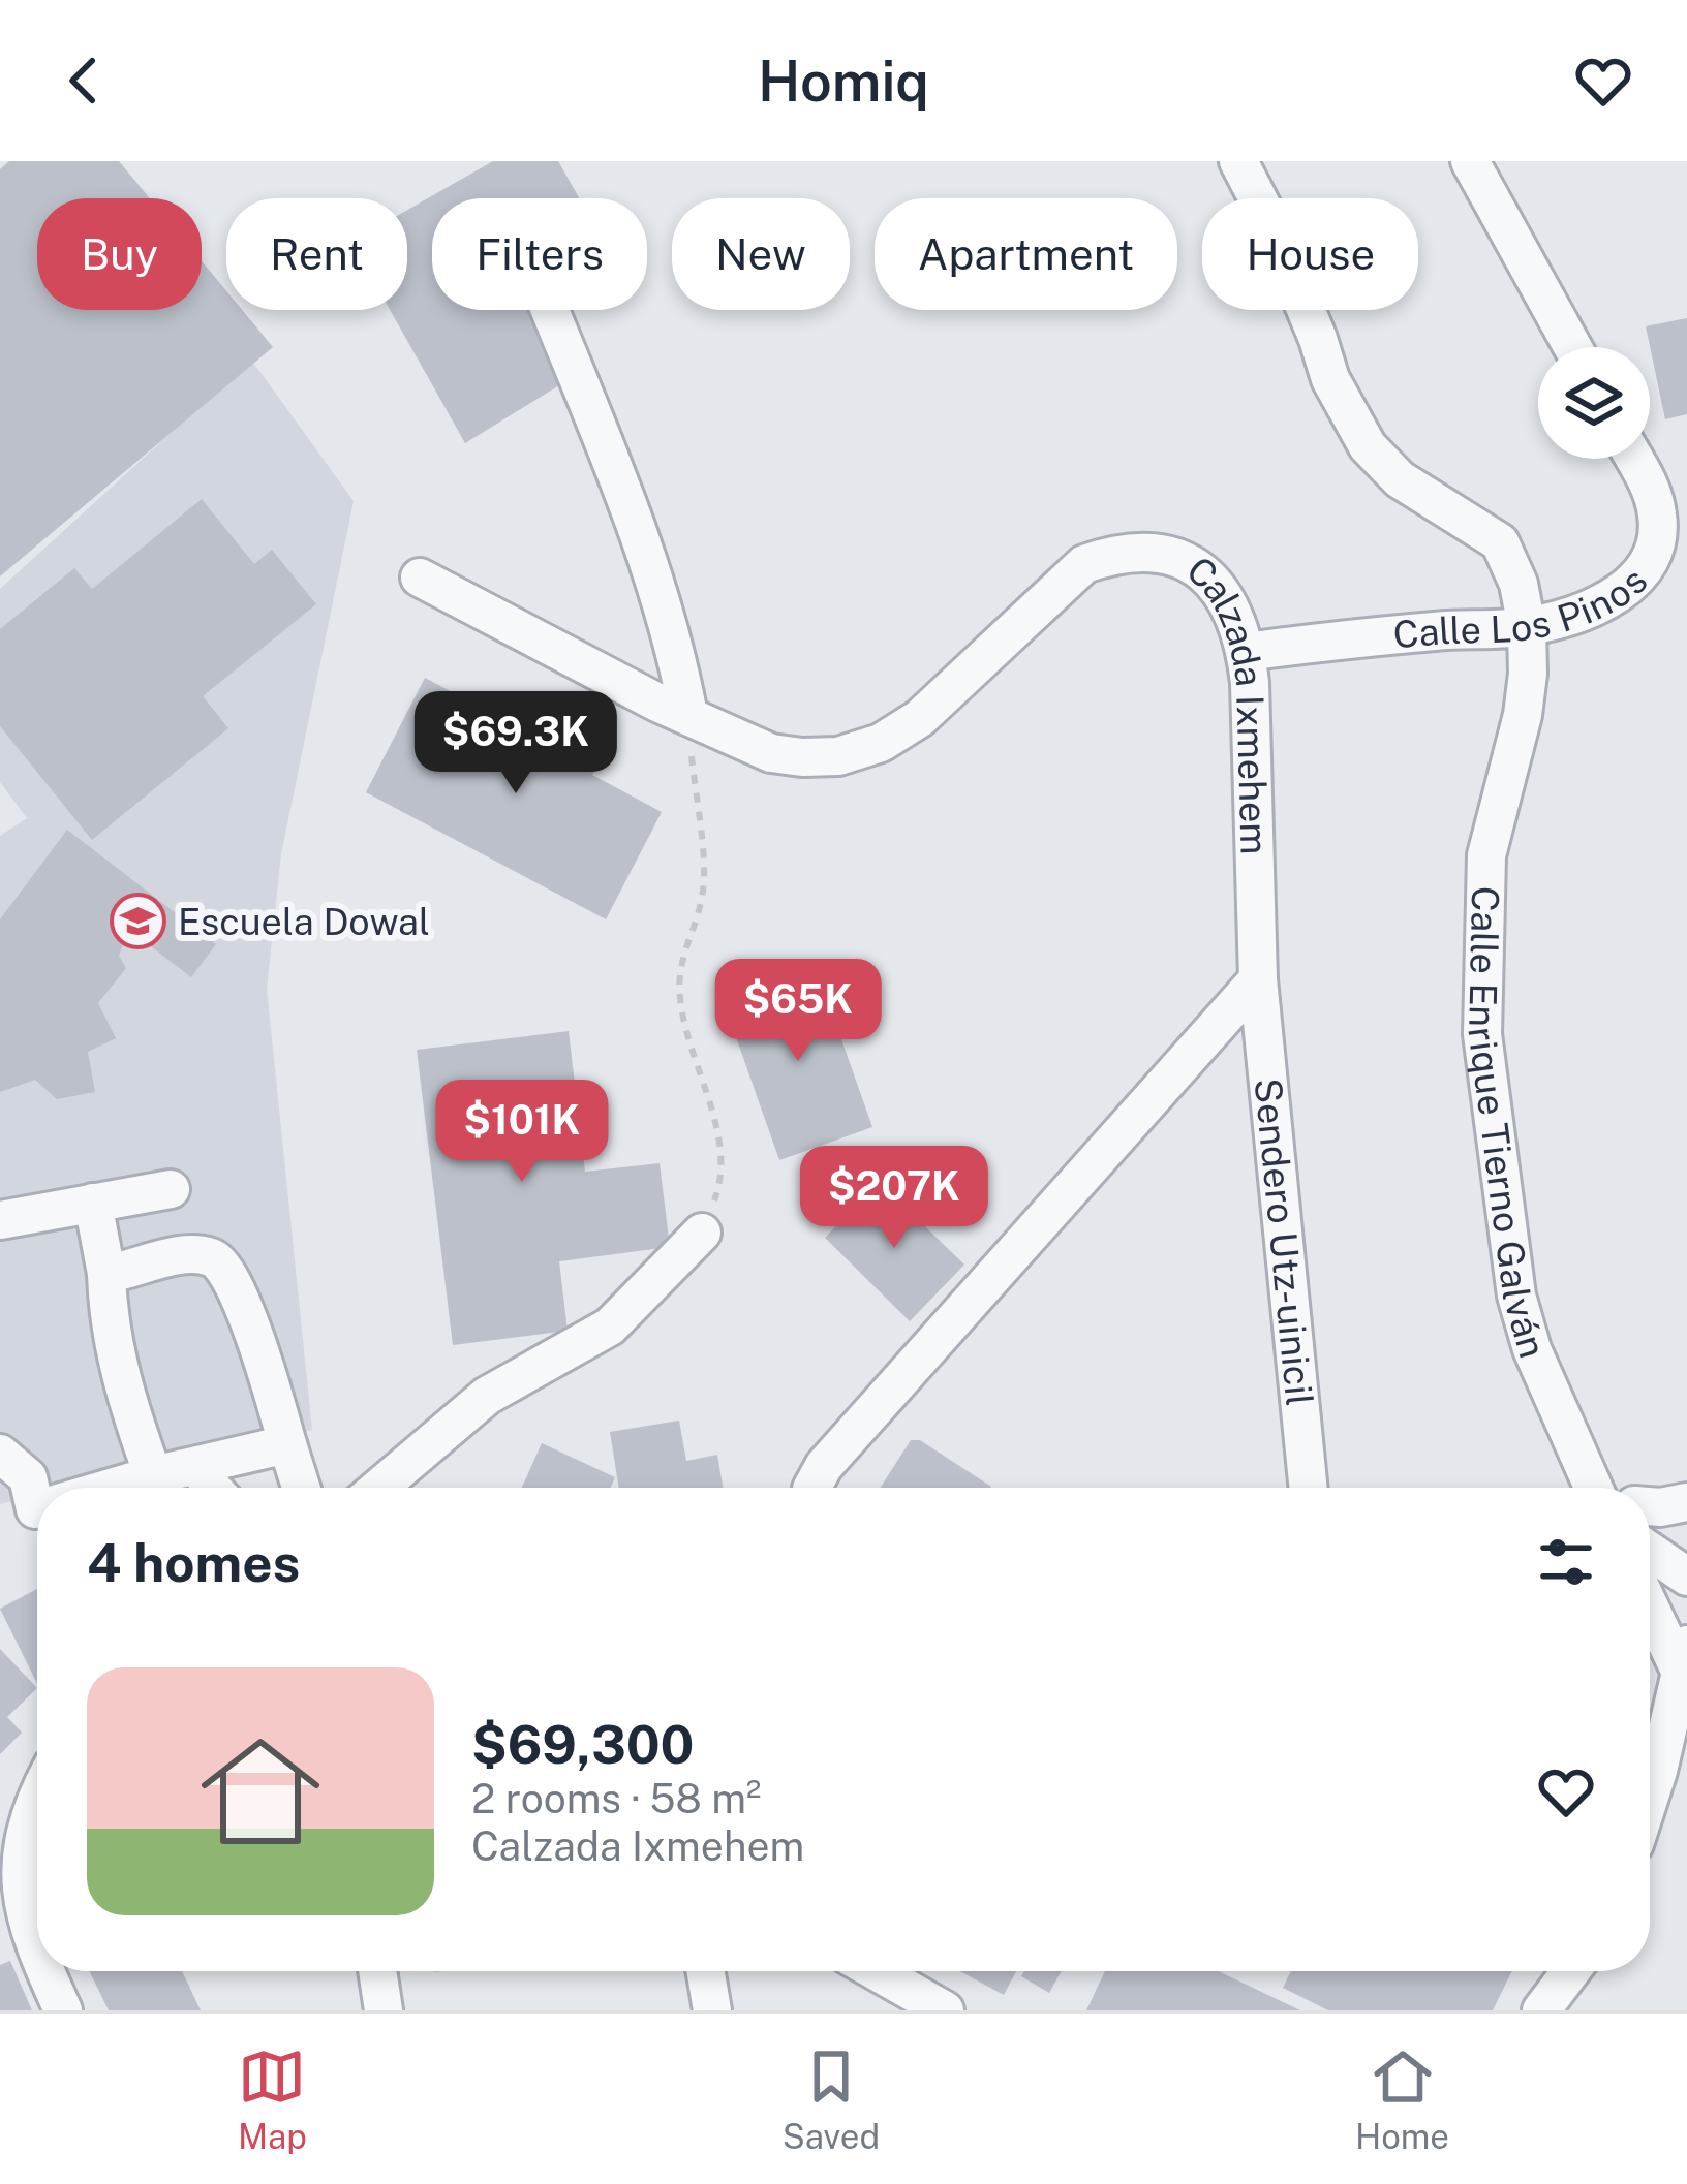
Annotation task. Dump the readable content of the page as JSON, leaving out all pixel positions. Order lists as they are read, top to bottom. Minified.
{"streets":{"street":["Calle Los Pinos","Calzada Ixmehem","Calle Enrique Tierno Galván","Sendero Utz-uinicil"]},"crossings":[["Calle Los Pinos","Calzada Ixmehem"],["Calle Los Pinos","Calle Enrique Tierno Galván"],["Calzada Ixmehem","Sendero Utz-uinicil"]],"places":{"school or university":["Escuela Dowal"]},"page":{"header":"Homiq","chip":["Buy","Rent","Filters","New","Apartment","House"],"price":["$69.3K","$65K","$101K","$207K"],"heading":"4 homes","list":[{"name":"$69,300","note":"2 rooms · 58 m² · Calzada Ixmehem"}],"tabs":["Map","Saved","Home"]}}
